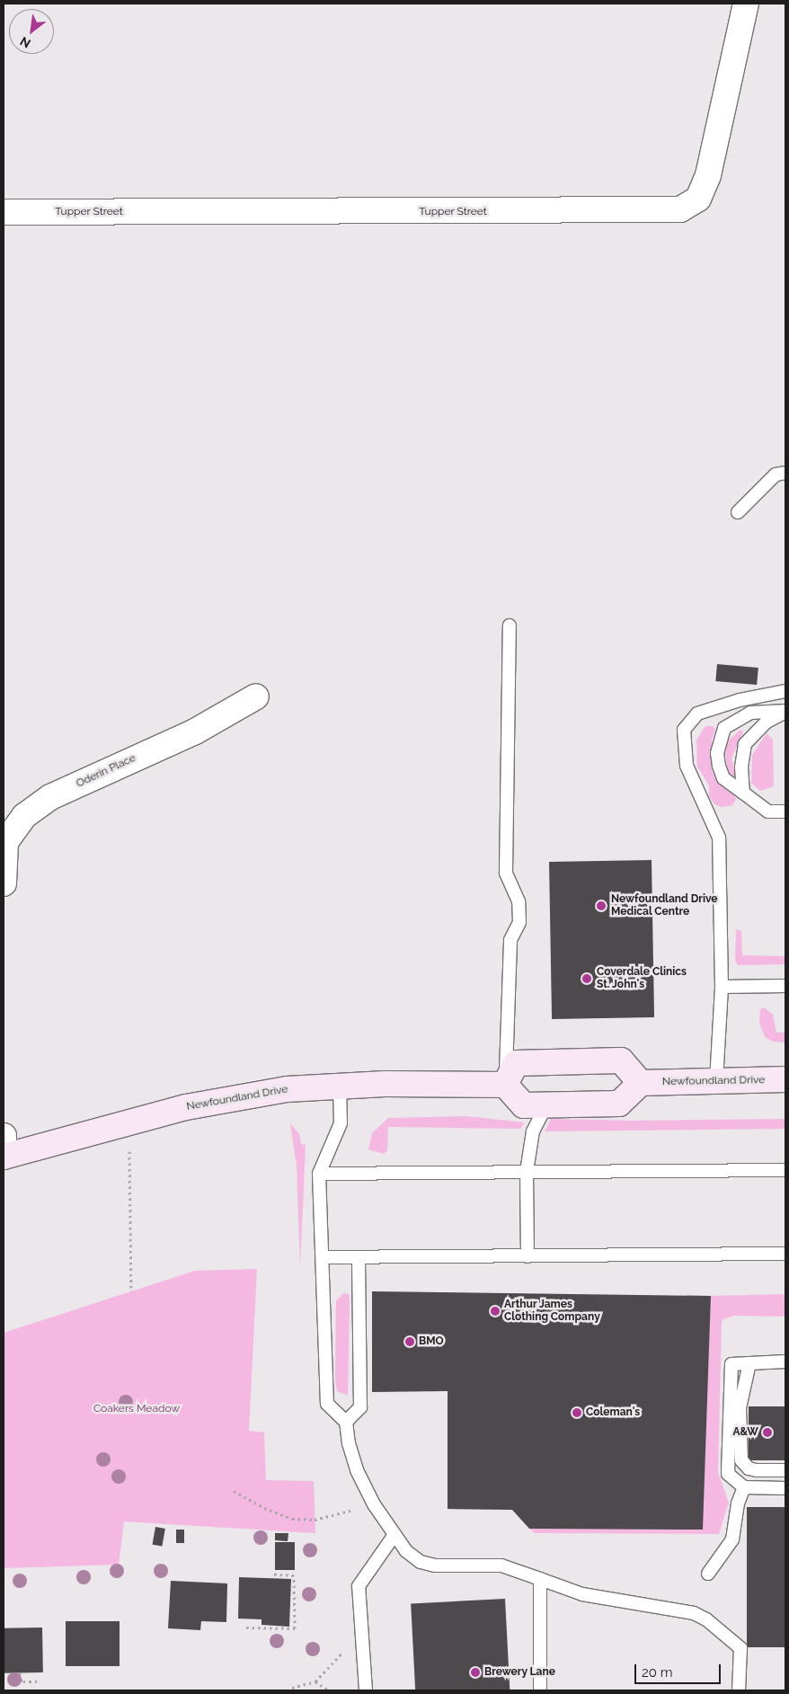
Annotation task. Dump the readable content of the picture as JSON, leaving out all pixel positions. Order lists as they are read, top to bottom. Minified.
{"streets":{"street":["Tupper Street","Oderin Place","Newfoundland Drive"]},"parks":["Coakers Meadow"],"places":["Newfoundland Drive Medical Centre","Coverdale Clinics St. John's","Arthur James Clothing Company","BMO","Coleman's","A&W","Brewery Lane"],"scale_bar":"20 m","north":"bottom left"}
